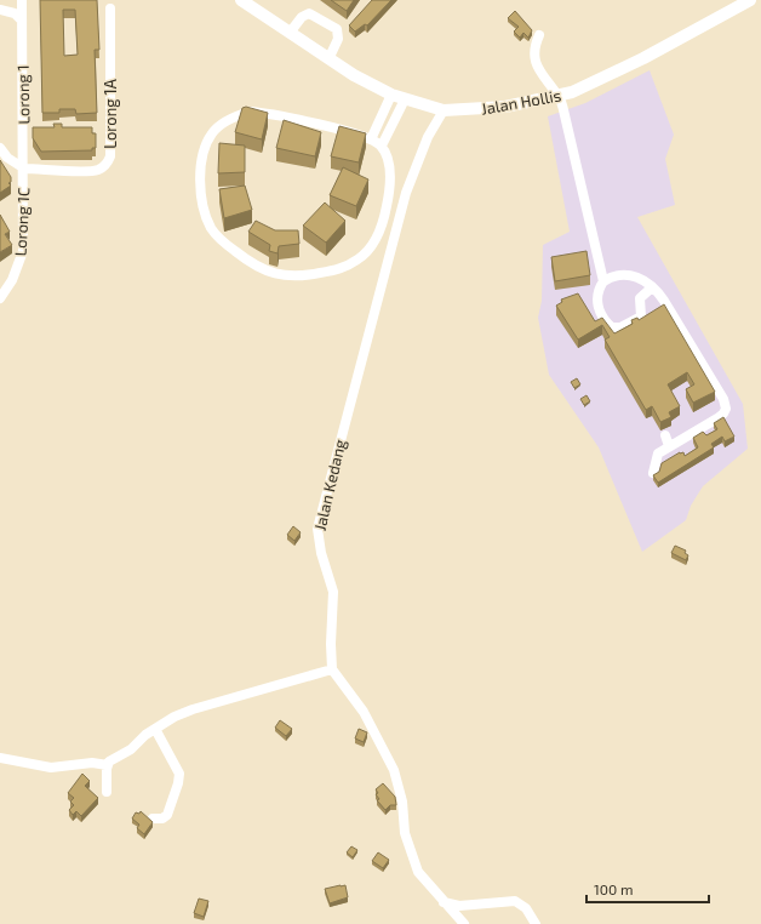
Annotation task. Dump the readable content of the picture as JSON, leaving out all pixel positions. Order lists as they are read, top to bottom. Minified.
{"streets":{"main road":["Jalan Hollis"],"street":["Lorong 1","Lorong 1A","Lorong 1C","Jalan Kedang"]},"crossings":[["Lorong 1","Lorong 1A"],["Lorong 1","Lorong 1C"],["Jalan Hollis","Jalan Kedang"],["Lorong 1A","Lorong 1C"]],"scale_bar":"100 m"}
